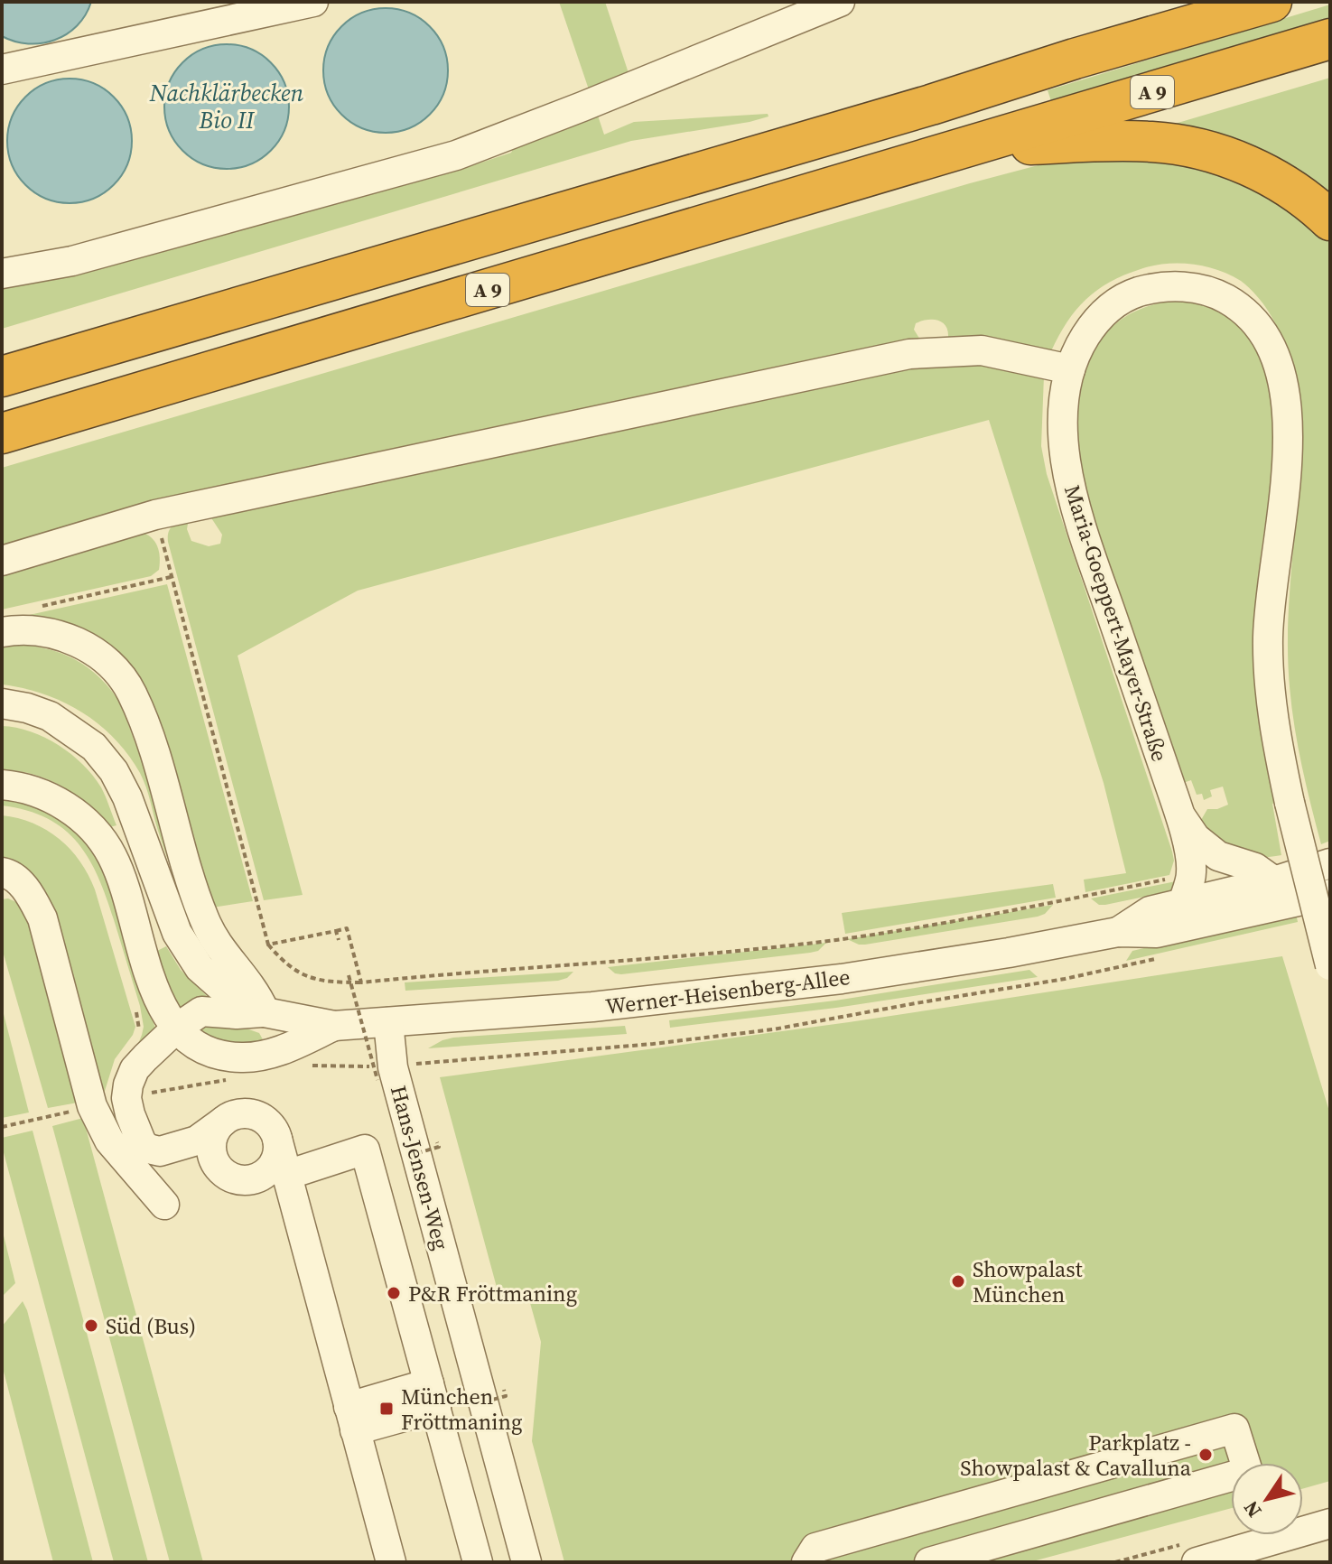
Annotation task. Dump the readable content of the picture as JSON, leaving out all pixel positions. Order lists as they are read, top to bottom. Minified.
{"streets":{"highway":["A 9"],"street":["Maria-Goeppert-Mayer-Straße","Werner-Heisenberg-Allee","Hans-Jensen-Weg"]},"crossings":[["Maria-Goeppert-Mayer-Straße","Werner-Heisenberg-Allee"],["Werner-Heisenberg-Allee","Hans-Jensen-Weg"]],"water":["Nachklärbecken Bio II"],"places":{"other":["Showpalast München","P&R Fröttmaning","Süd (Bus)","Parkplatz - Showpalast & Cavalluna"],"transit":["München Fröttmaning"]},"north":"bottom left"}
